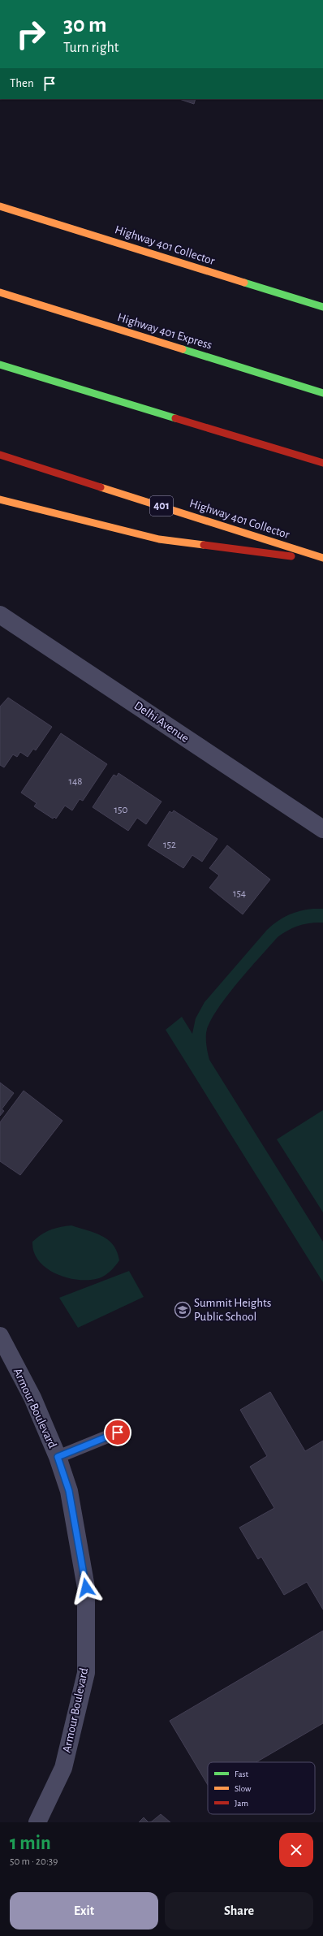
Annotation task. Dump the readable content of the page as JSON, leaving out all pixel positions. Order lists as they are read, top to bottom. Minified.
{"streets":{"highway":["Highway 401 Collector","Highway 401 Express","401"],"street":["Delhi Avenue","Armour Boulevard"]},"places":{"school or university":["Summit Heights Public School"]},"house_numbers":["148","150","152","154"],"legend":["Fast","Slow","Jam"],"page":{"turn":["30 m","Turn right"],"then":"Then","heading":["1 min","50 m · 20:39"],"buttons":["Exit","Share"]}}
